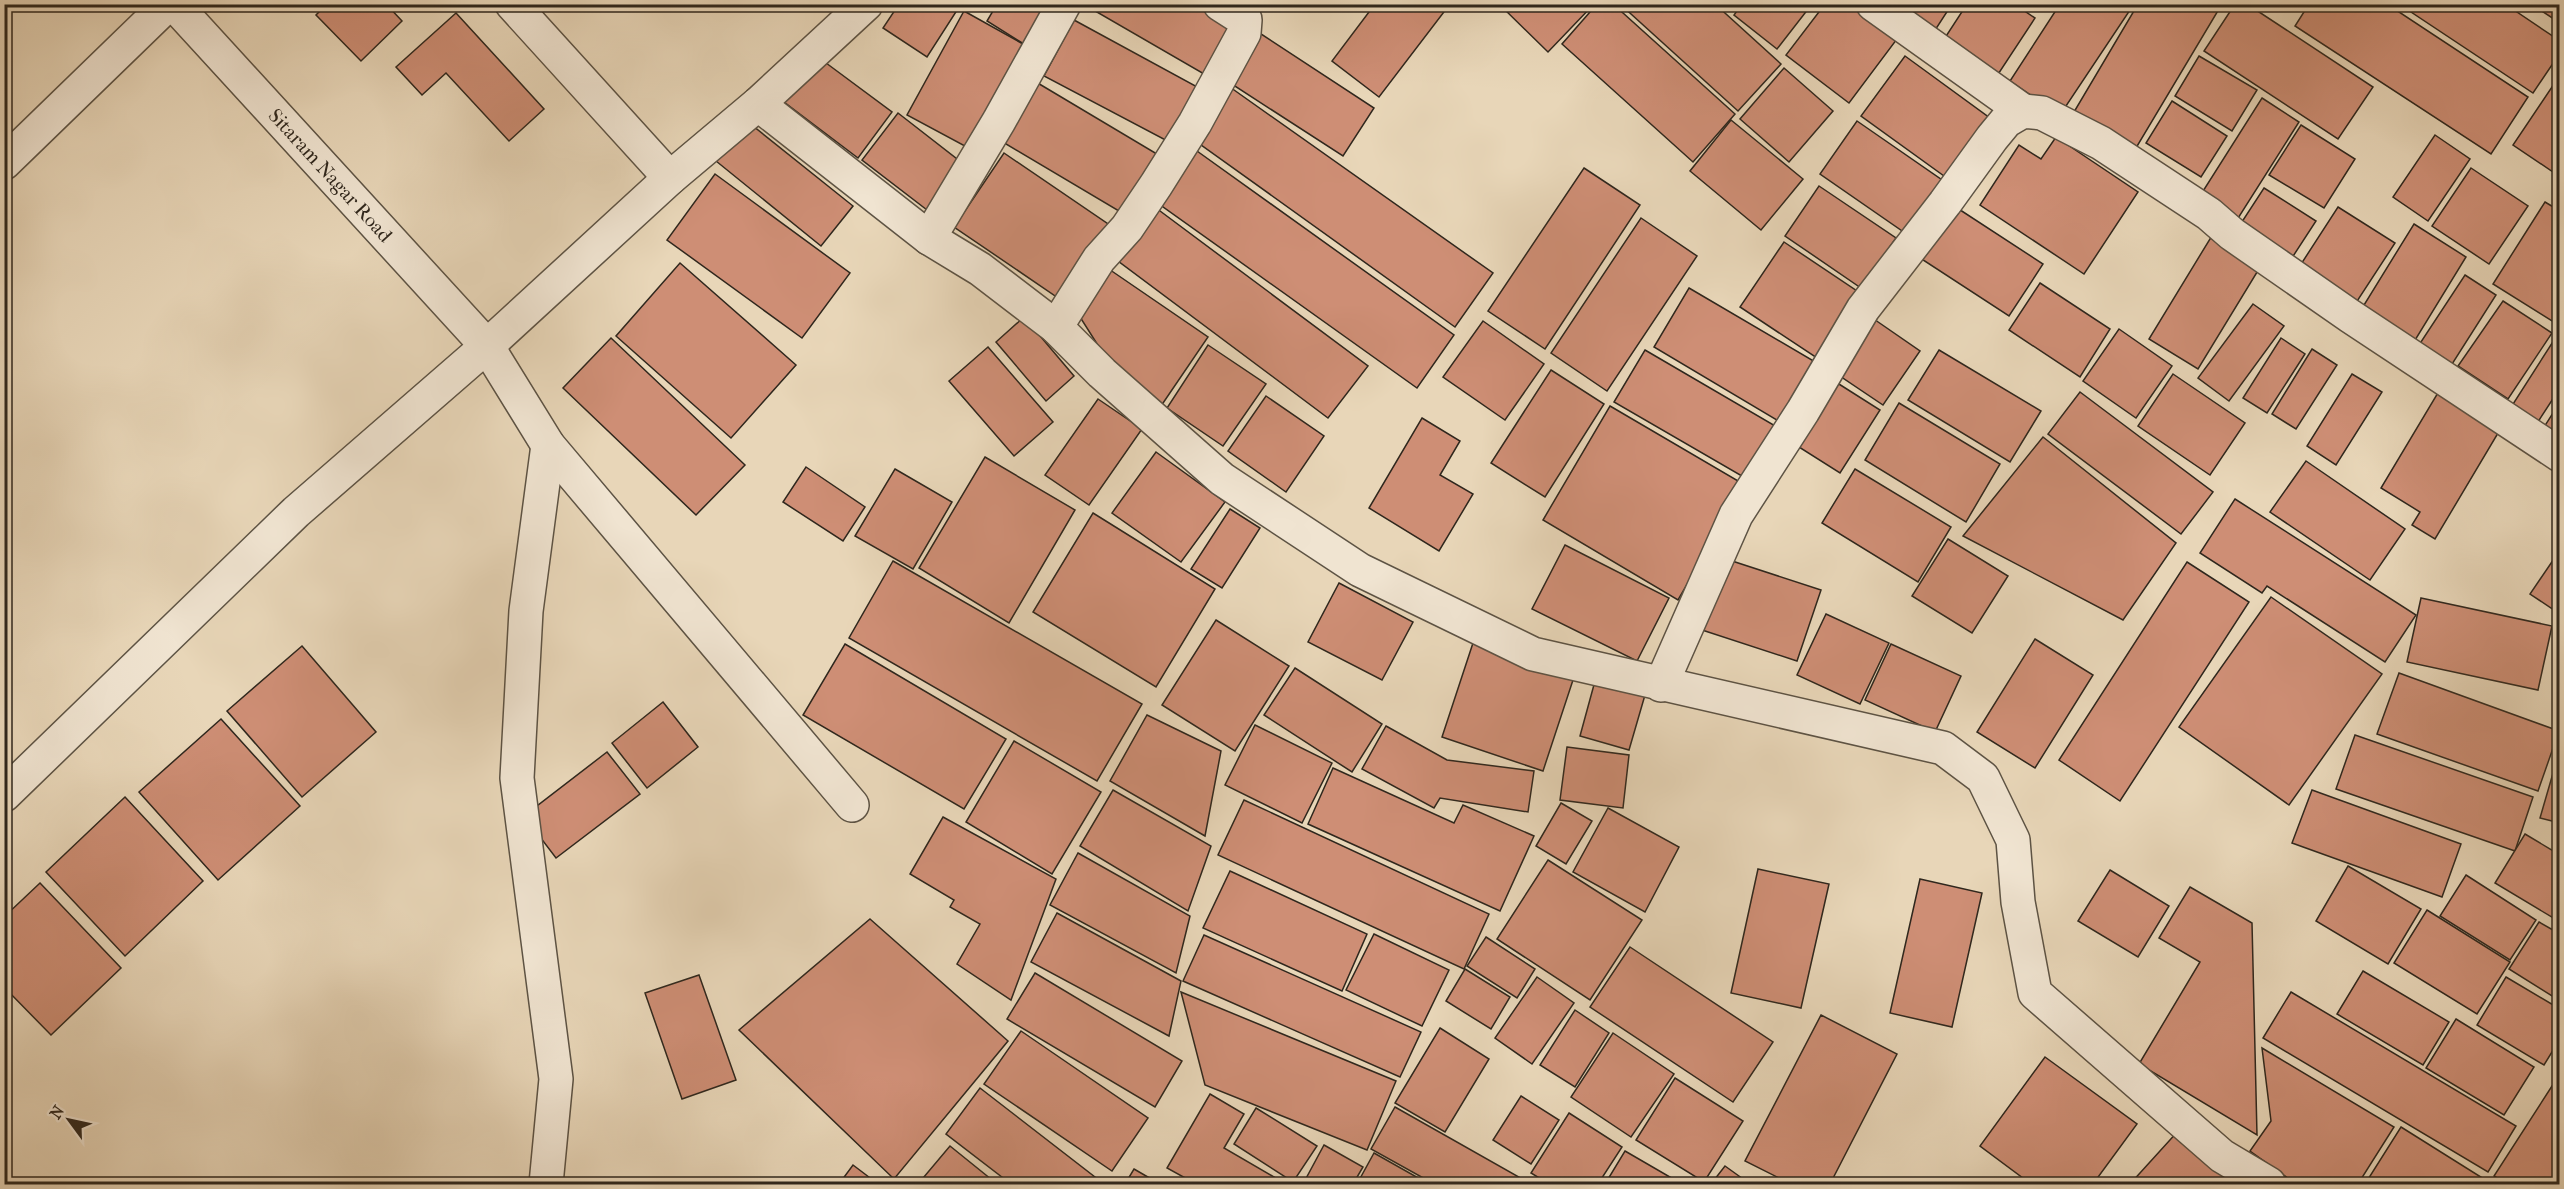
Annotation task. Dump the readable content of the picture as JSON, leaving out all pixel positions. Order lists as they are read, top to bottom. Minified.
{"streets":{"street":["Sitaram Nagar Road"]},"north":"top left"}
